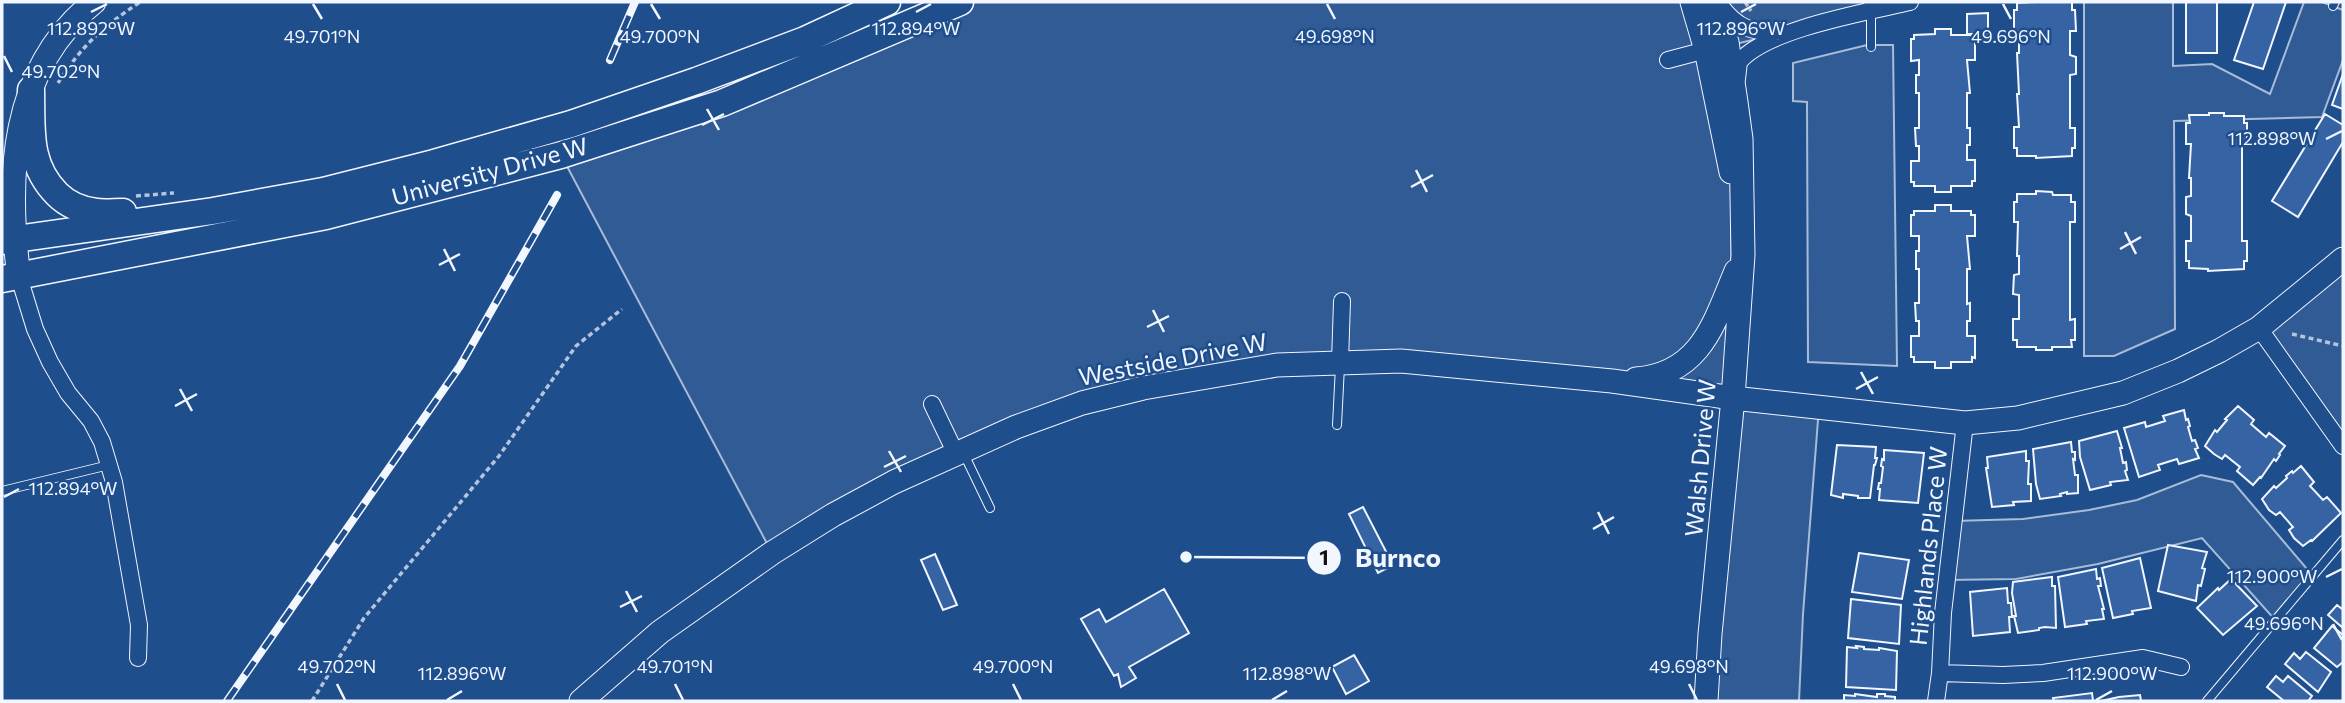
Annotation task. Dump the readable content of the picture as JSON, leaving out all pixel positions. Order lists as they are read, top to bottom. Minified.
{"streets":{"main road":["University Drive W"],"street":["Westside Drive W","Walsh Drive W","Highlands Place W"]},"crossings":[["Westside Drive W","Walsh Drive W"],["Westside Drive W","Highlands Place W"]],"places":["Burnco"],"coordinates":["112.894°W","112.892°W","112.896°W","49.701°N","49.700°N","49.696°N","49.698°N","49.702°N","112.898°W","112.900°W"]}
